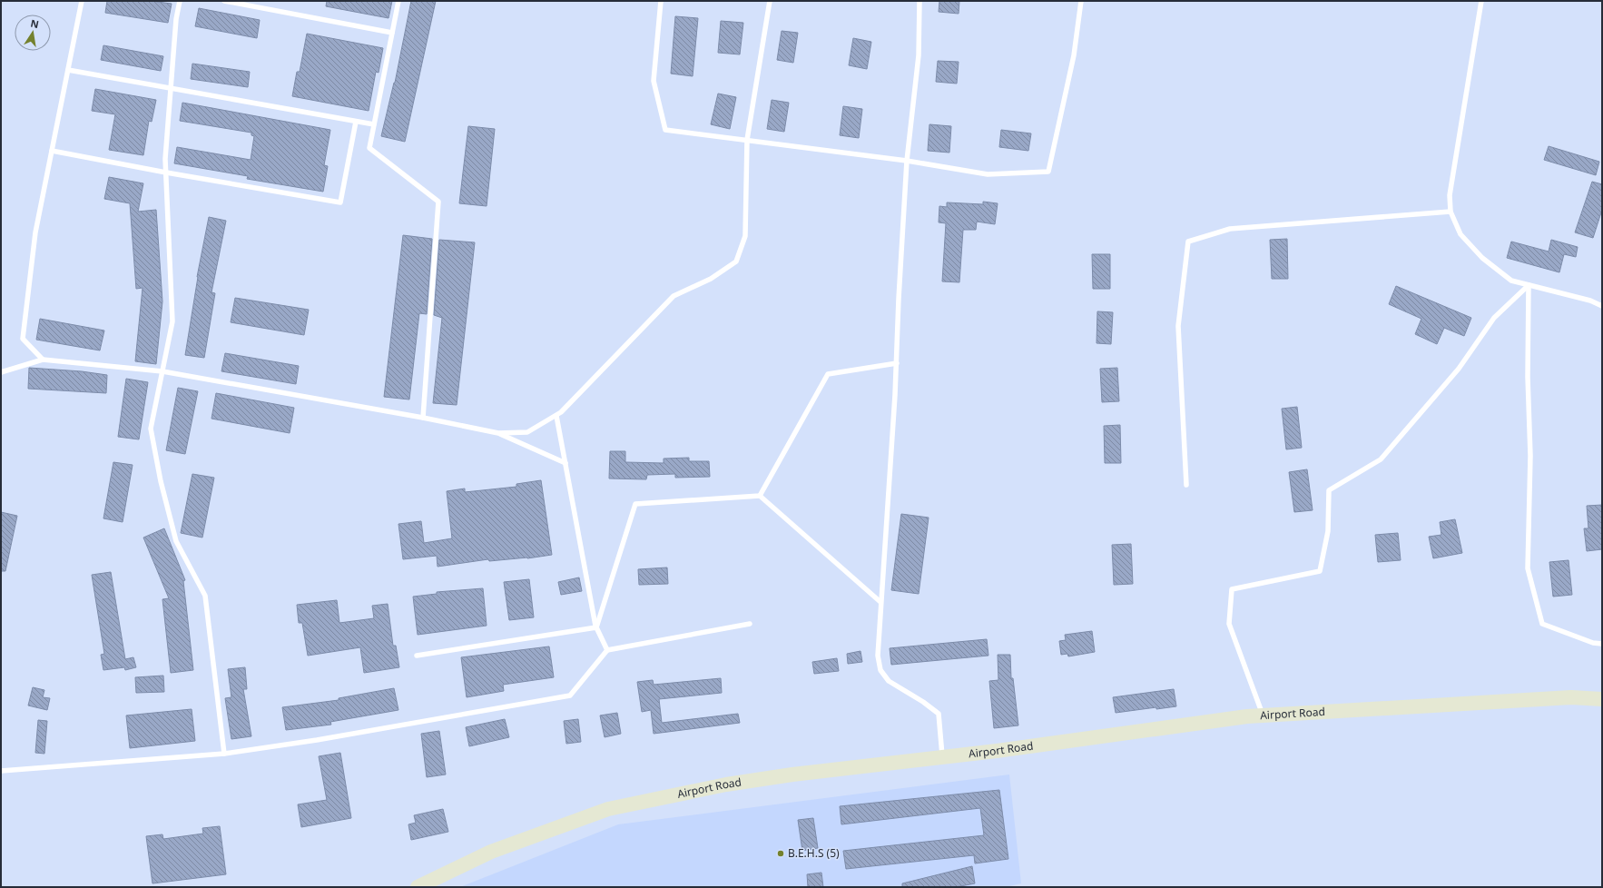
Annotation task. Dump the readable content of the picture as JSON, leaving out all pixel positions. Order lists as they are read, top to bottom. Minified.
{"streets":{"main road":["Airport Road"]},"places":["B.E.H.S (5)"],"north":"top"}
